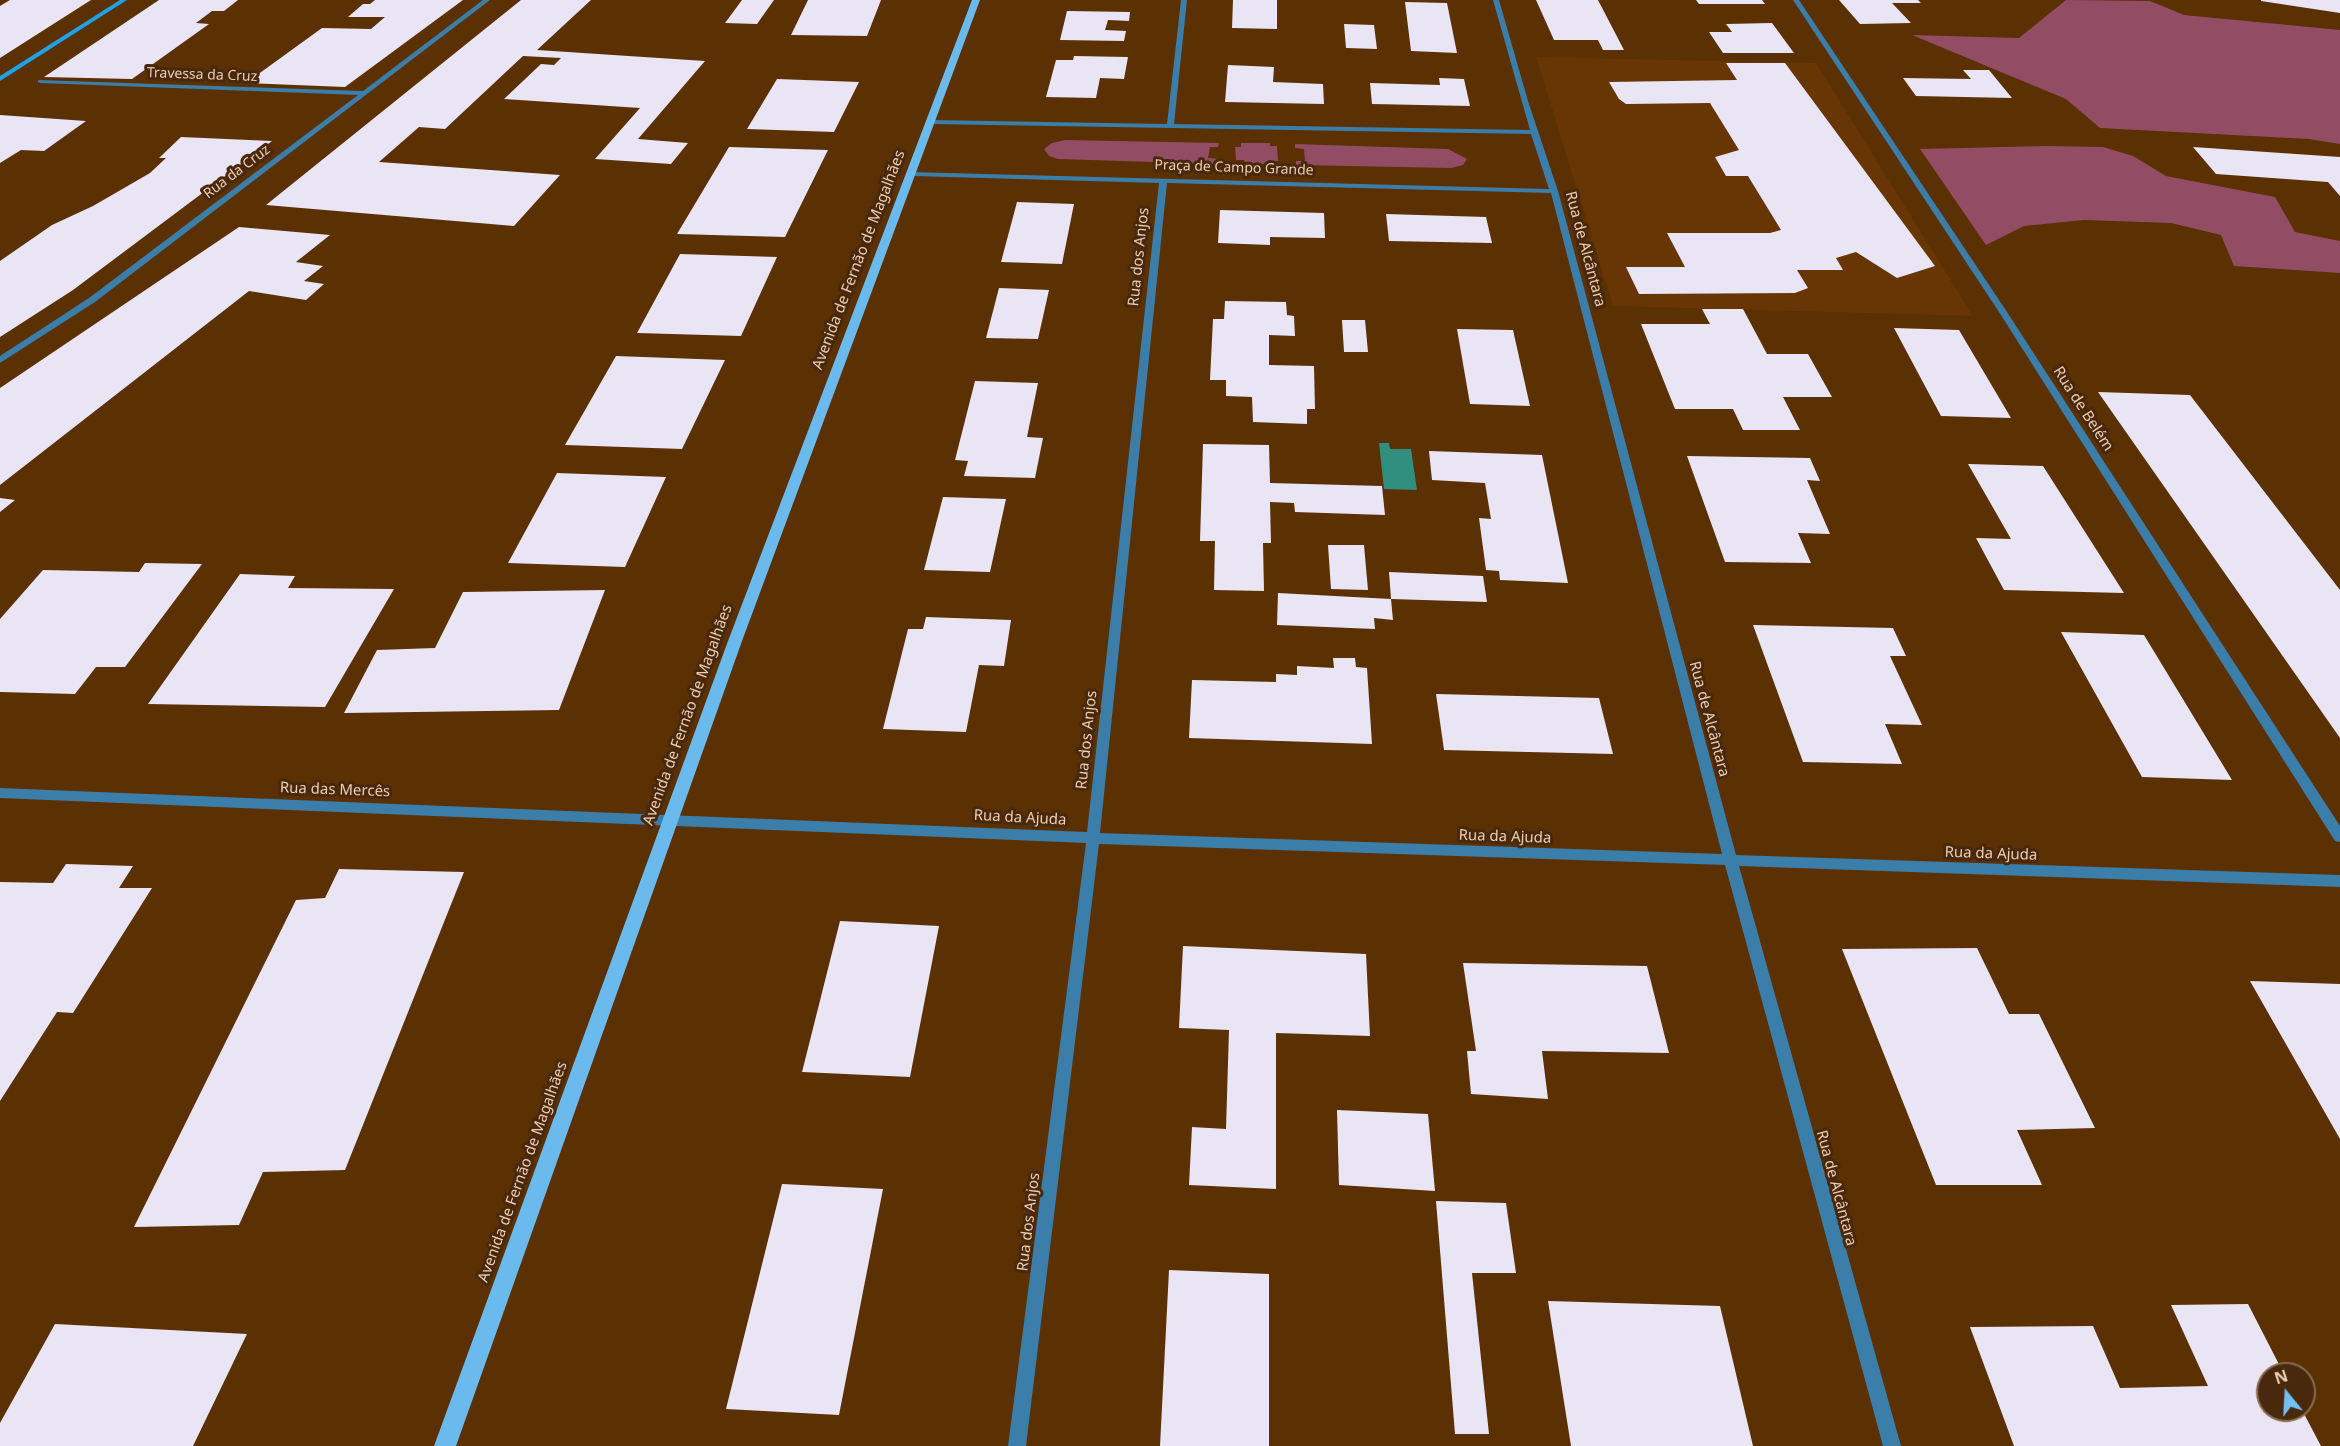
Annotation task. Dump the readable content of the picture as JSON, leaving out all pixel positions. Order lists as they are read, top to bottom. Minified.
{"streets":{"main road":["Avenida de Fernão de Magalhães"],"street":["Travessa da Cruz","Praça de Campo Grande","Rua da Cruz","Rua de Alcântara","Rua dos Anjos","Rua de Belém","Rua das Mercês","Rua da Ajuda"]},"crossings":[["Travessa da Cruz","Rua da Cruz"],["Praça de Campo Grande","Rua de Alcântara"],["Praça de Campo Grande","Rua dos Anjos"],["Praça de Campo Grande","Avenida de Fernão de Magalhães"],["Rua de Alcântara","Rua da Ajuda"],["Rua dos Anjos","Rua da Ajuda"],["Avenida de Fernão de Magalhães","Rua das Mercês"],["Avenida de Fernão de Magalhães","Rua da Ajuda"],["Rua das Mercês","Rua da Ajuda"]],"north":"top"}
